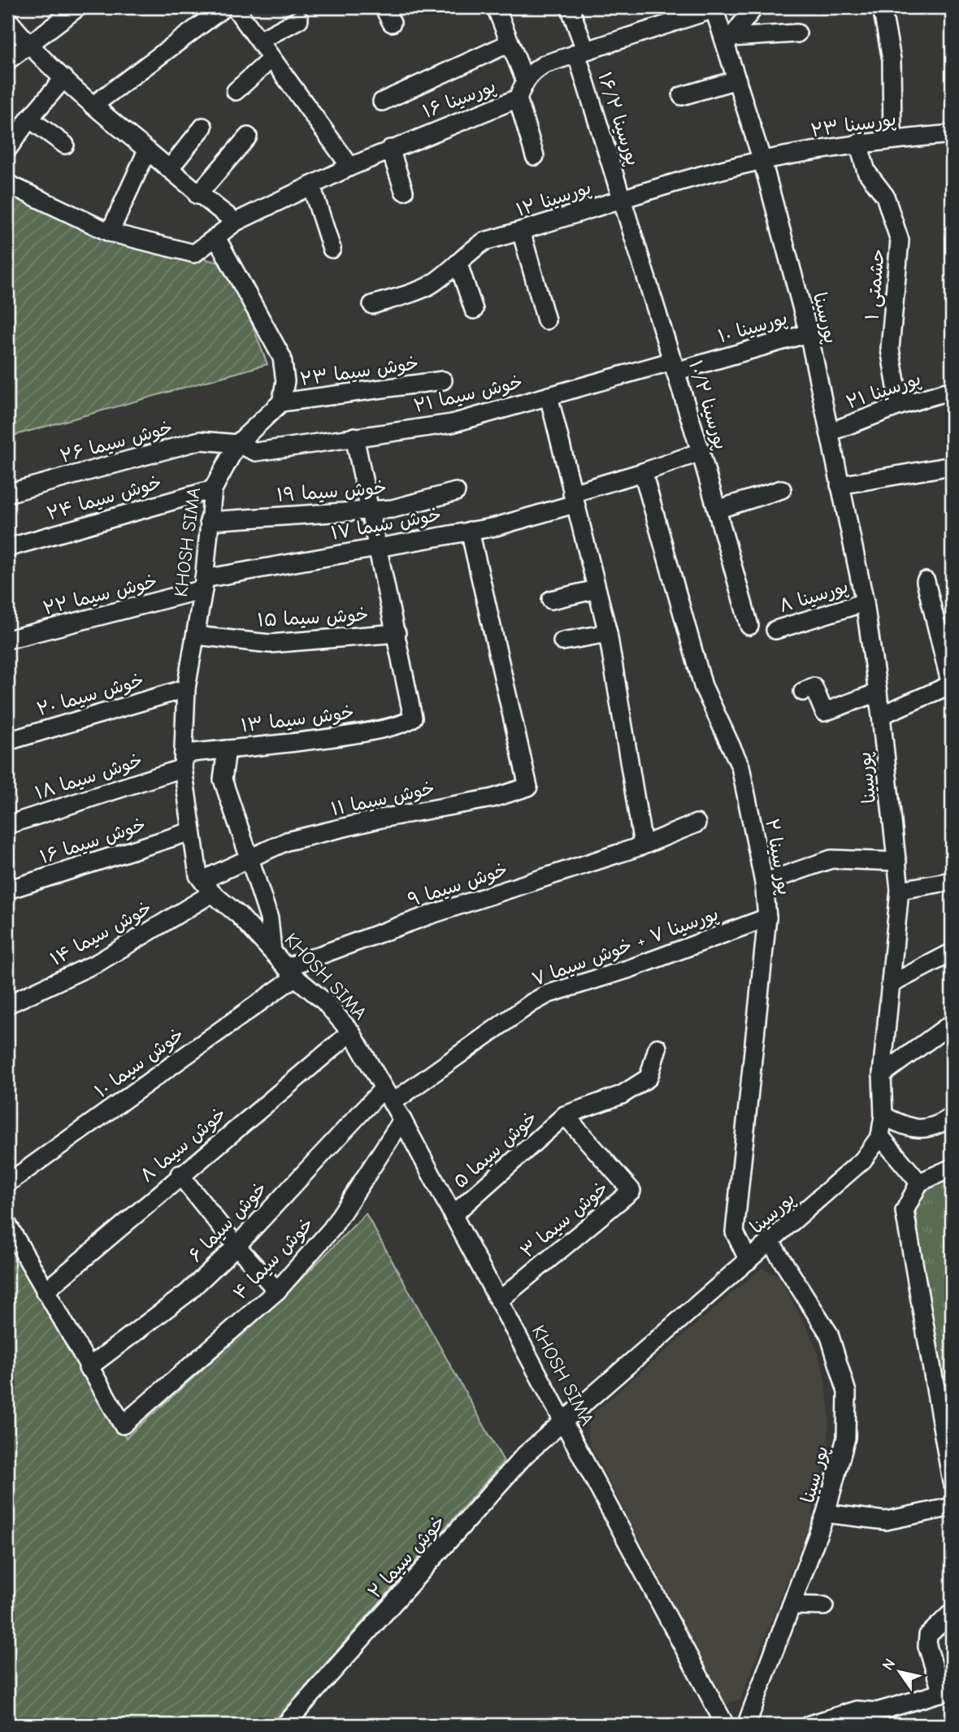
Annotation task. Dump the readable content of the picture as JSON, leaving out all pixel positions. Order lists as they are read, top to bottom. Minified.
{"streets":{"street":["پورسینا ۱۶","پورسینا ۱۶/۲","پورسینا ۲۳","پورسینا ۱۲","حشمتی ۱","پورسینا","پورسینا ۱۰","خوش سیما ۲۳","پورسینا ۲۱","خوش سیما ۲۱","پورسینا ۱۰/۲","خوش سیما ۲۶","خوش سیما ۱۹","خوش سیما ۲۴","خوش سیما ۱۷","KHOSH SIMA","خوش سیما ۲۲","پورسینا ۸","خوش سیما ۱۵","خوش سیما ۲۰","خوش سیما ۱۳","خوش سیما ۱۸","خوش سیما ۱۱","خوش سیما ۱۶","پور سینا ۲","خوش سیما ۹","خوش سیما ۱۴","پورسینا ۷ + خوش سیما ۷","خوش سیما ۱۰","خوش سیما ۸","خوش سیما ۵","خوش سیما ۳","خوش سیما ۶","خوش سیما ۴","پور سینا","خوش سیما ۲"]},"crossings":[["پورسینا ۱۶","پورسینا ۱۶/۲"],["پورسینا ۱۶","پورسینا"],["پورسینا ۱۶/۲","پورسینا ۱۲"],["پورسینا ۱۶/۲","پورسینا ۱۰/۲"],["پورسینا ۲۳","پورسینا ۱۲"],["پورسینا ۲۳","حشمتی ۱"],["پورسینا ۲۳","پورسینا"],["پورسینا ۱۲","پورسینا"],["پورسینا ۱۲","پورسینا ۱۰/۲"],["حشمتی ۱","پورسینا ۲۱"],["پورسینا","پورسینا ۱۰"],["پورسینا","پورسینا ۲۱"],["پورسینا","KHOSH SIMA"],["پورسینا","پورسینا ۸"],["پورسینا","پور سینا ۲"],["پورسینا","پور سینا"],["پورسینا","خوش سیما ۲"],["پورسینا ۱۰","خوش سیما ۲۱"],["پورسینا ۱۰","پورسینا ۱۰/۲"],["خوش سیما ۲۳","KHOSH SIMA"],["خوش سیما ۲۱","پورسینا ۱۰/۲"],["خوش سیما ۲۱","خوش سیما ۲۶"],["خوش سیما ۲۱","KHOSH SIMA"],["پورسینا ۱۰/۲","خوش سیما ۱۷"],["خوش سیما ۲۶","KHOSH SIMA"],["خوش سیما ۱۹","KHOSH SIMA"],["خوش سیما ۲۴","KHOSH SIMA"],["خوش سیما ۱۷","KHOSH SIMA"],["خوش سیما ۱۷","خوش سیما ۲۲"],["خوش سیما ۱۷","خوش سیما ۱۱"],["خوش سیما ۱۷","پور سینا ۲"],["KHOSH SIMA","خوش سیما ۲۲"],["KHOSH SIMA","خوش سیما ۱۵"],["KHOSH SIMA","خوش سیما ۲۰"],["KHOSH SIMA","خوش سیما ۱۳"],["KHOSH SIMA","خوش سیما ۱۸"],["KHOSH SIMA","خوش سیما ۱۱"],["KHOSH SIMA","خوش سیما ۱۶"],["KHOSH SIMA","خوش سیما ۹"],["KHOSH SIMA","خوش سیما ۱۴"],["KHOSH SIMA","پورسینا ۷ + خوش سیما ۷"],["KHOSH SIMA","خوش سیما ۱۰"],["KHOSH SIMA","خوش سیما ۸"],["KHOSH SIMA","خوش سیما ۵"],["KHOSH SIMA","خوش سیما ۳"],["KHOSH SIMA","خوش سیما ۶"],["KHOSH SIMA","خوش سیما ۴"],["KHOSH SIMA","خوش سیما ۲"],["خوش سیما ۱۵","خوش سیما ۱۳"],["خوش سیما ۱۳","خوش سیما ۱۸"],["خوش سیما ۱۱","خوش سیما ۱۴"],["پور سینا ۲","پورسینا ۷ + خوش سیما ۷"],["خوش سیما ۹","خوش سیما ۱۰"],["پورسینا ۷ + خوش سیما ۷","خوش سیما ۶"],["خوش سیما ۵","خوش سیما ۳"],["خوش سیما ۶","خوش سیما ۴"]],"north":"top left"}
